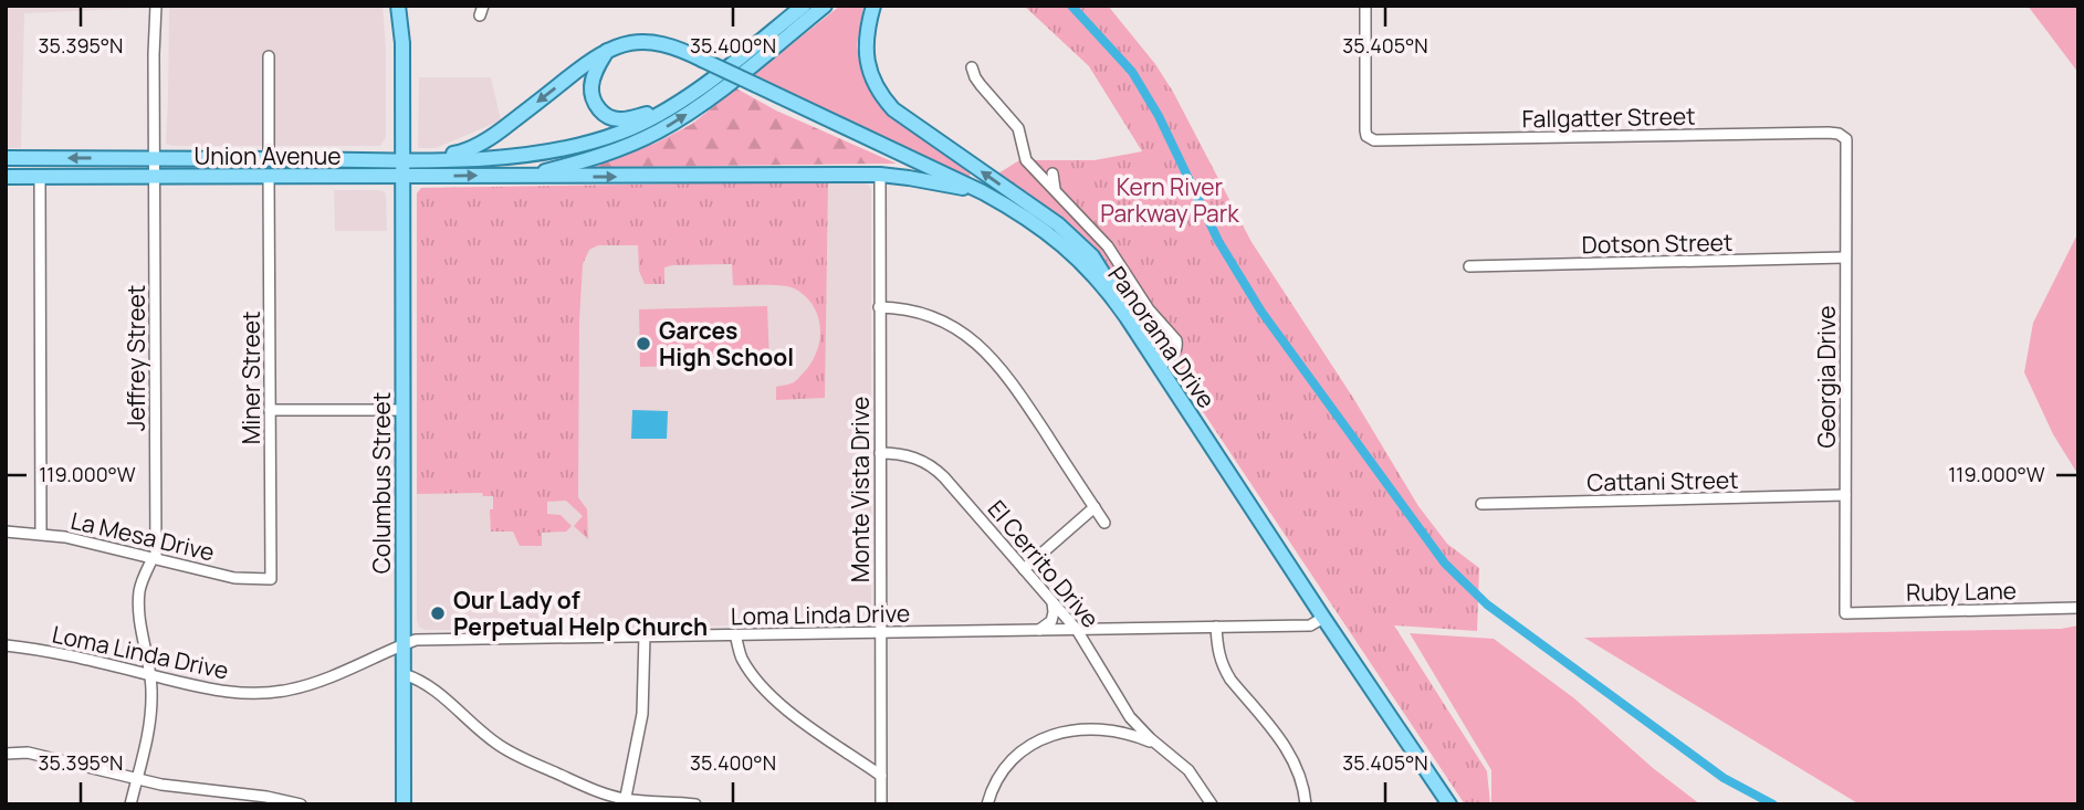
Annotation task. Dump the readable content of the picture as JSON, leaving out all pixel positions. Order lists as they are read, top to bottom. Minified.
{"streets":{"main road":["Union Avenue","Panorama Drive","Columbus Street"],"street":["Fallgatter Street","Dotson Street","Jeffrey Street","Georgia Drive","Miner Street","Cattani Street","Monte Vista Drive","La Mesa Drive","El Cerrito Drive","Ruby Lane","Loma Linda Drive"]},"crossings":[["Fallgatter Street","Georgia Drive"],["Union Avenue","Jeffrey Street"],["Union Avenue","Miner Street"],["Union Avenue","Columbus Street"],["Dotson Street","Georgia Drive"],["Panorama Drive","Loma Linda Drive"],["Jeffrey Street","La Mesa Drive"],["Jeffrey Street","Loma Linda Drive"],["Georgia Drive","Cattani Street"],["Georgia Drive","Ruby Lane"],["Miner Street","La Mesa Drive"],["Columbus Street","Loma Linda Drive"],["Monte Vista Drive","El Cerrito Drive"],["Monte Vista Drive","Loma Linda Drive"],["El Cerrito Drive","Loma Linda Drive"]],"parks":["Kern River Parkway Park"],"places":["Garces High School","Our Lady of Perpetual Help Church"],"coordinates":["35.395°N","35.400°N","35.405°N","119.000°W"]}
